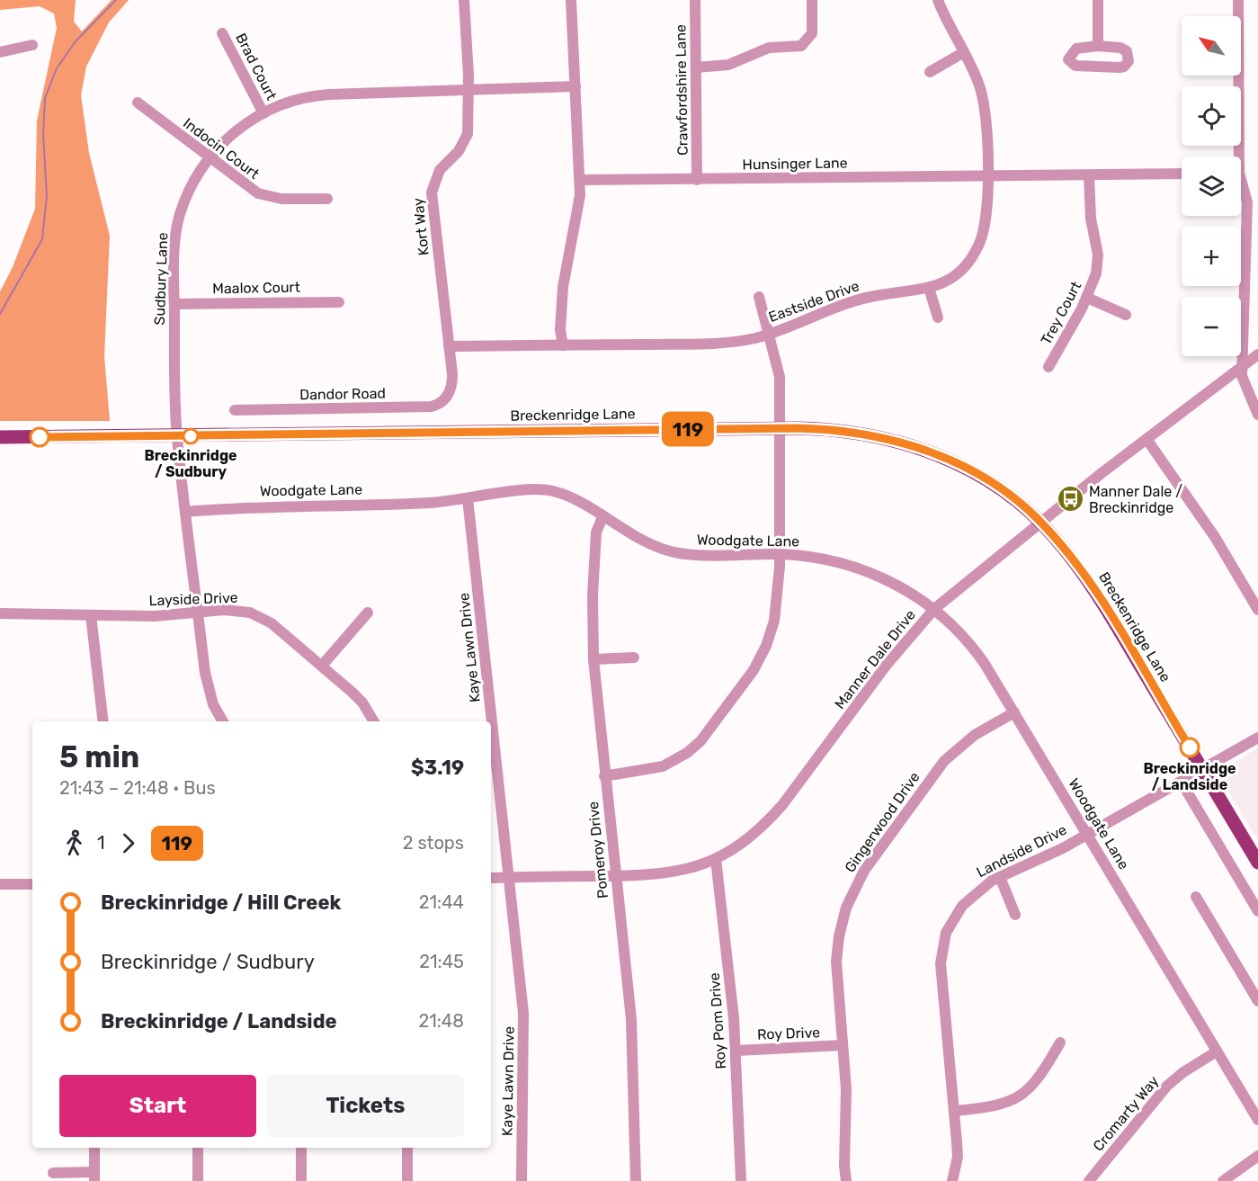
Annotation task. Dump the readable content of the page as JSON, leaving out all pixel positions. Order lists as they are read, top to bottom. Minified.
{"streets":{"main road":["Breckenridge Lane"],"street":["Brad Court","Crawfordshire Lane","Indocin Court","Hunsinger Lane","Kort Way","Sudbury Lane","Maalox Court","Eastside Drive","Trey Court","Dandor Road","Woodgate Lane","Layside Drive","Kaye Lawn Drive","Manner Dale Drive","Gingerwood Drive","Pomeroy Drive","Landside Drive","Roy Pom Drive","Roy Drive","Cromarty Way"]},"crossings":[["Brad Court","Sudbury Lane"],["Crawfordshire Lane","Hunsinger Lane"],["Indocin Court","Sudbury Lane"],["Hunsinger Lane","Eastside Drive"],["Hunsinger Lane","Trey Court"],["Kort Way","Sudbury Lane"],["Kort Way","Eastside Drive"],["Kort Way","Dandor Road"],["Sudbury Lane","Maalox Court"],["Sudbury Lane","Breckenridge Lane"],["Sudbury Lane","Woodgate Lane"],["Sudbury Lane","Layside Drive"],["Breckenridge Lane","Manner Dale Drive"],["Breckenridge Lane","Landside Drive"],["Woodgate Lane","Kaye Lawn Drive"],["Woodgate Lane","Manner Dale Drive"],["Woodgate Lane","Gingerwood Drive"],["Woodgate Lane","Pomeroy Drive"],["Woodgate Lane","Landside Drive"],["Woodgate Lane","Cromarty Way"],["Kaye Lawn Drive","Manner Dale Drive"],["Manner Dale Drive","Pomeroy Drive"],["Manner Dale Drive","Roy Pom Drive"],["Gingerwood Drive","Roy Drive"],["Roy Pom Drive","Roy Drive"]],"places":{"other":["Breckinridge / Sudbury","Breckinridge / Landside"],"bus stop":["Manner Dale / Breckinridge"]},"lines":["bus line 119"],"north":"top left","page":{"on_map":"119","map_buttons":["+","−"],"heading":["5 min","21:43 – 21:48 · Bus","$3.19"],"legs":["1","119","2 stops"],"list":[{"name":"Breckinridge / Hill Creek","value":"21:44"},{"name":"Breckinridge / Sudbury","value":"21:45"},{"name":"Breckinridge / Landside","value":"21:48"}],"buttons":["Start","Tickets"]}}
